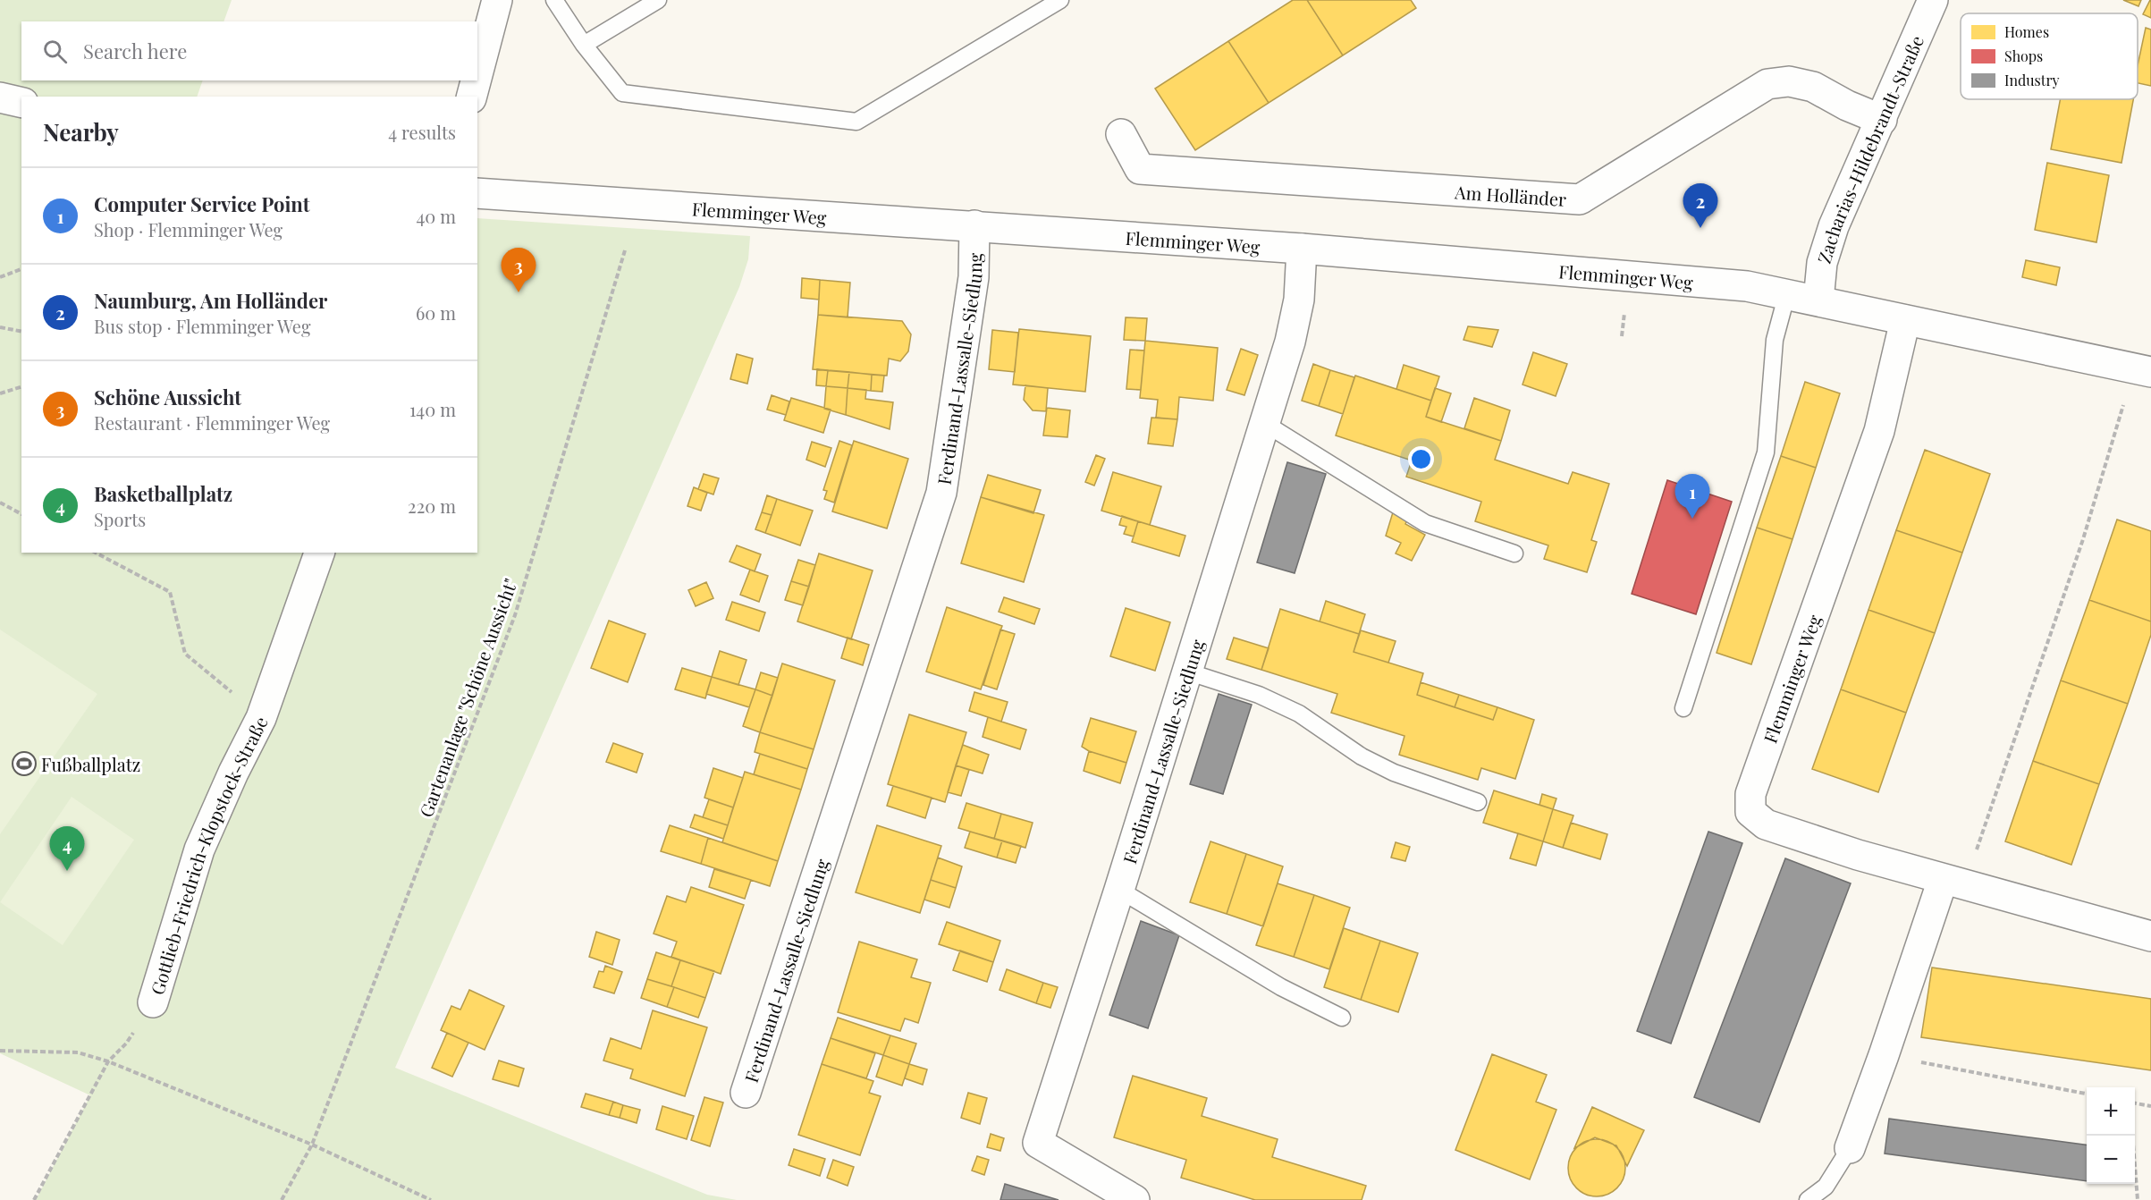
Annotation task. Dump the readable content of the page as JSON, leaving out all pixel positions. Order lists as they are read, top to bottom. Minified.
{"streets":{"street":["Zacharias-Hildebrandt-Straße","Am Holländer","Flemminger Weg","Ferdinand-Lassalle-Siedlung","Gottlieb-Friedrich-Klopstock-Straße"],"path":["Gartenanlage \"Schöne Aussicht\""]},"crossings":[["Zacharias-Hildebrandt-Straße","Am Holländer"],["Zacharias-Hildebrandt-Straße","Flemminger Weg"],["Flemminger Weg","Ferdinand-Lassalle-Siedlung"]],"places":{"sports":["Fußballplatz"]},"legend":["Homes","Shops","Industry"],"page":{"search":"Search here","heading":["Nearby","4 results"],"list":[{"mark":"1","name":"Computer Service Point","note":"Shop · Flemminger Weg","value":"40 m"},{"mark":"2","name":"Naumburg, Am Holländer","note":"Bus stop · Flemminger Weg","value":"60 m"},{"mark":"3","name":"Schöne Aussicht","note":"Restaurant · Flemminger Weg","value":"140 m"},{"mark":"4","name":"Basketballplatz","note":"Sports","value":"220 m"}],"pins":["2","3","1","4"],"map_buttons":["+","−"]}}
